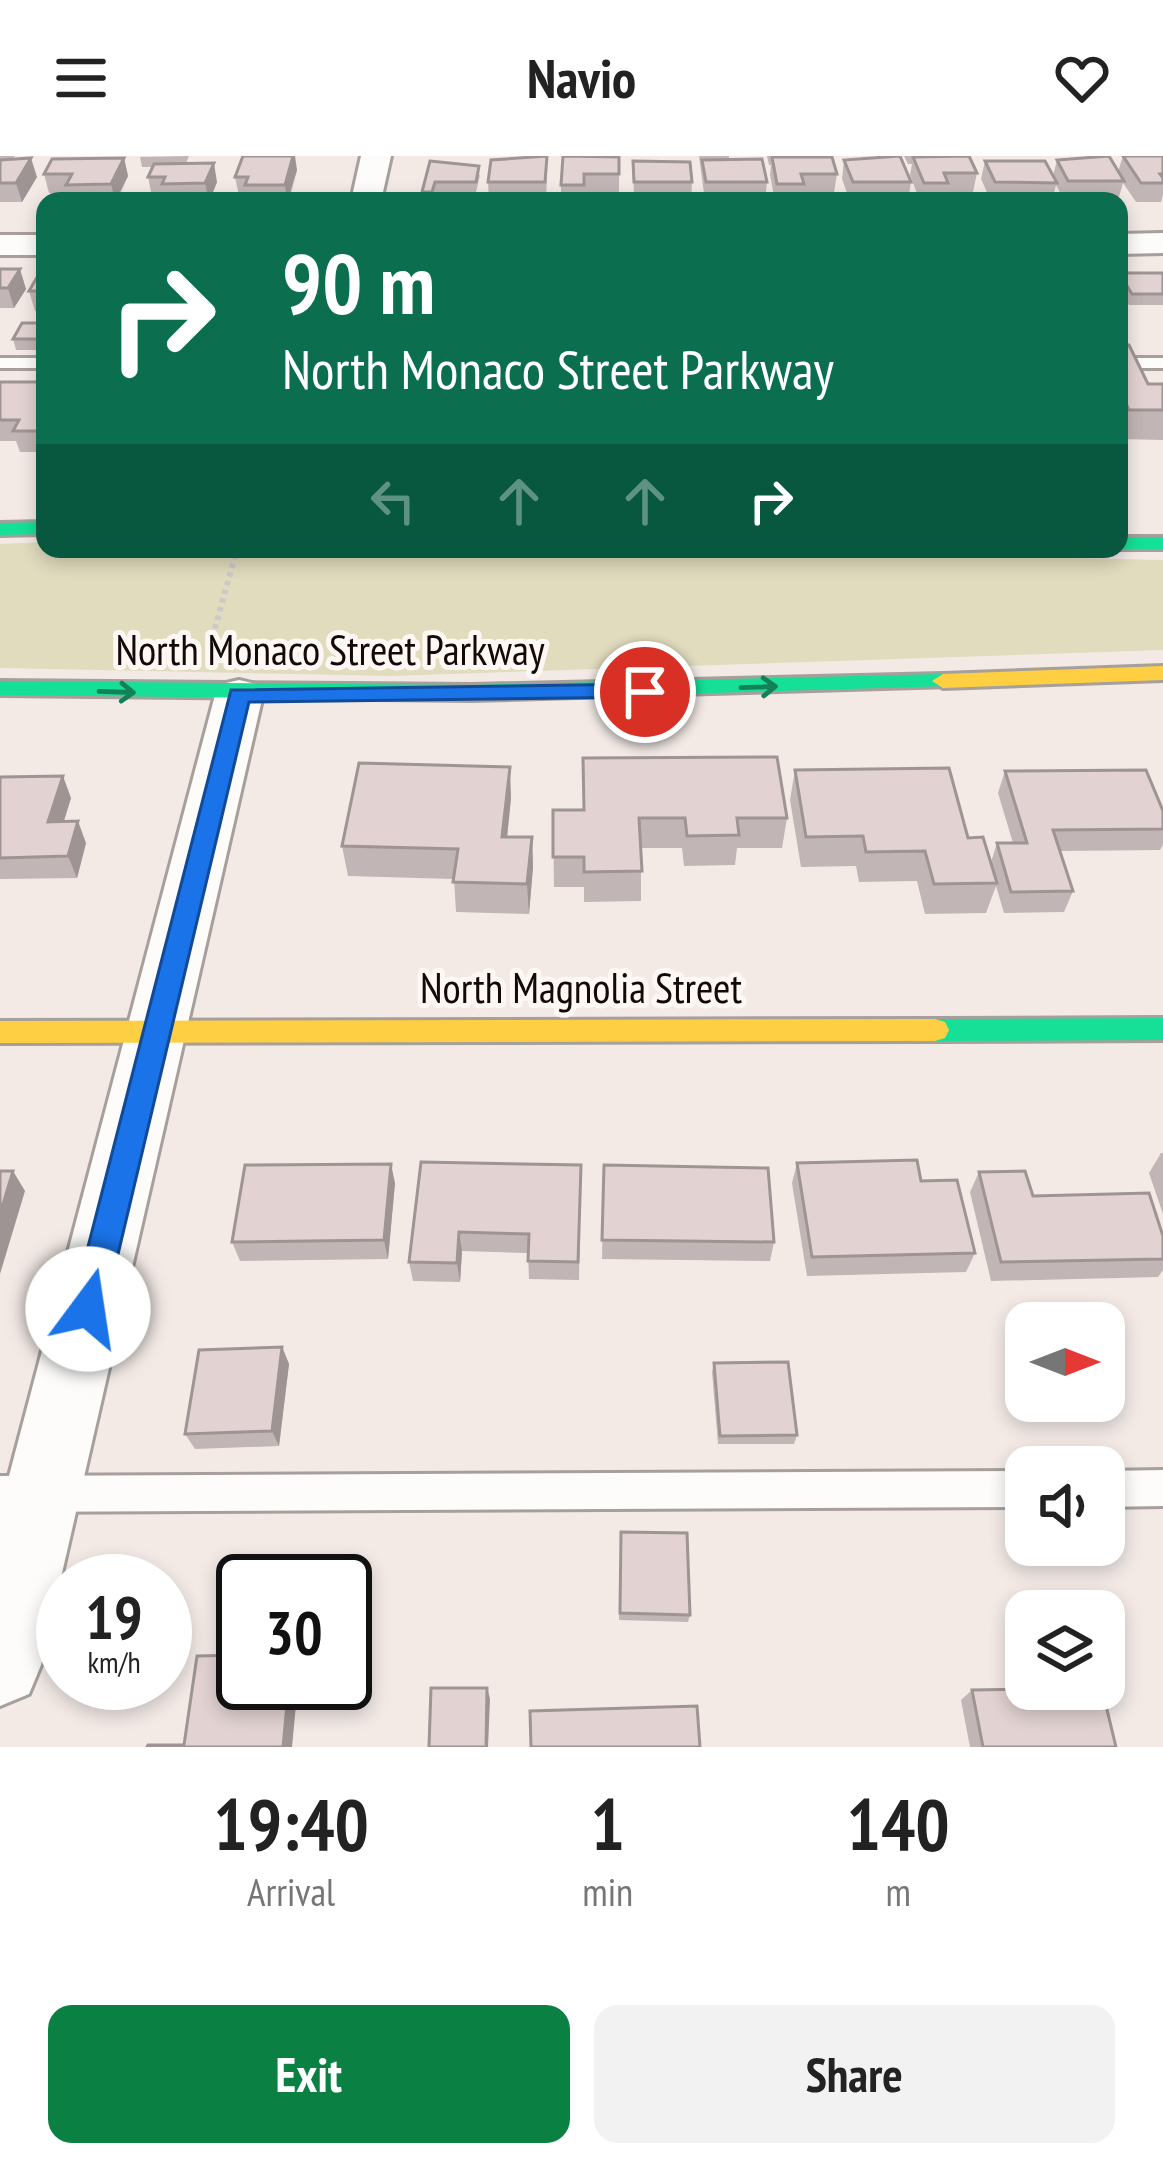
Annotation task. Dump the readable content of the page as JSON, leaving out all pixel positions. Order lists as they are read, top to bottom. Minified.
{"streets":{"main road":["North Monaco Street Parkway","North Magnolia Street"]},"one_way":["North Monaco Street Parkway"],"north":"right","page":{"header":"Navio","turn":["90 m","North Monaco Street Parkway"],"speed":"19 km/h","limit":"30","eta":["19:40","Arrival","1","min","140","m"],"buttons":["Exit","Share"]}}
